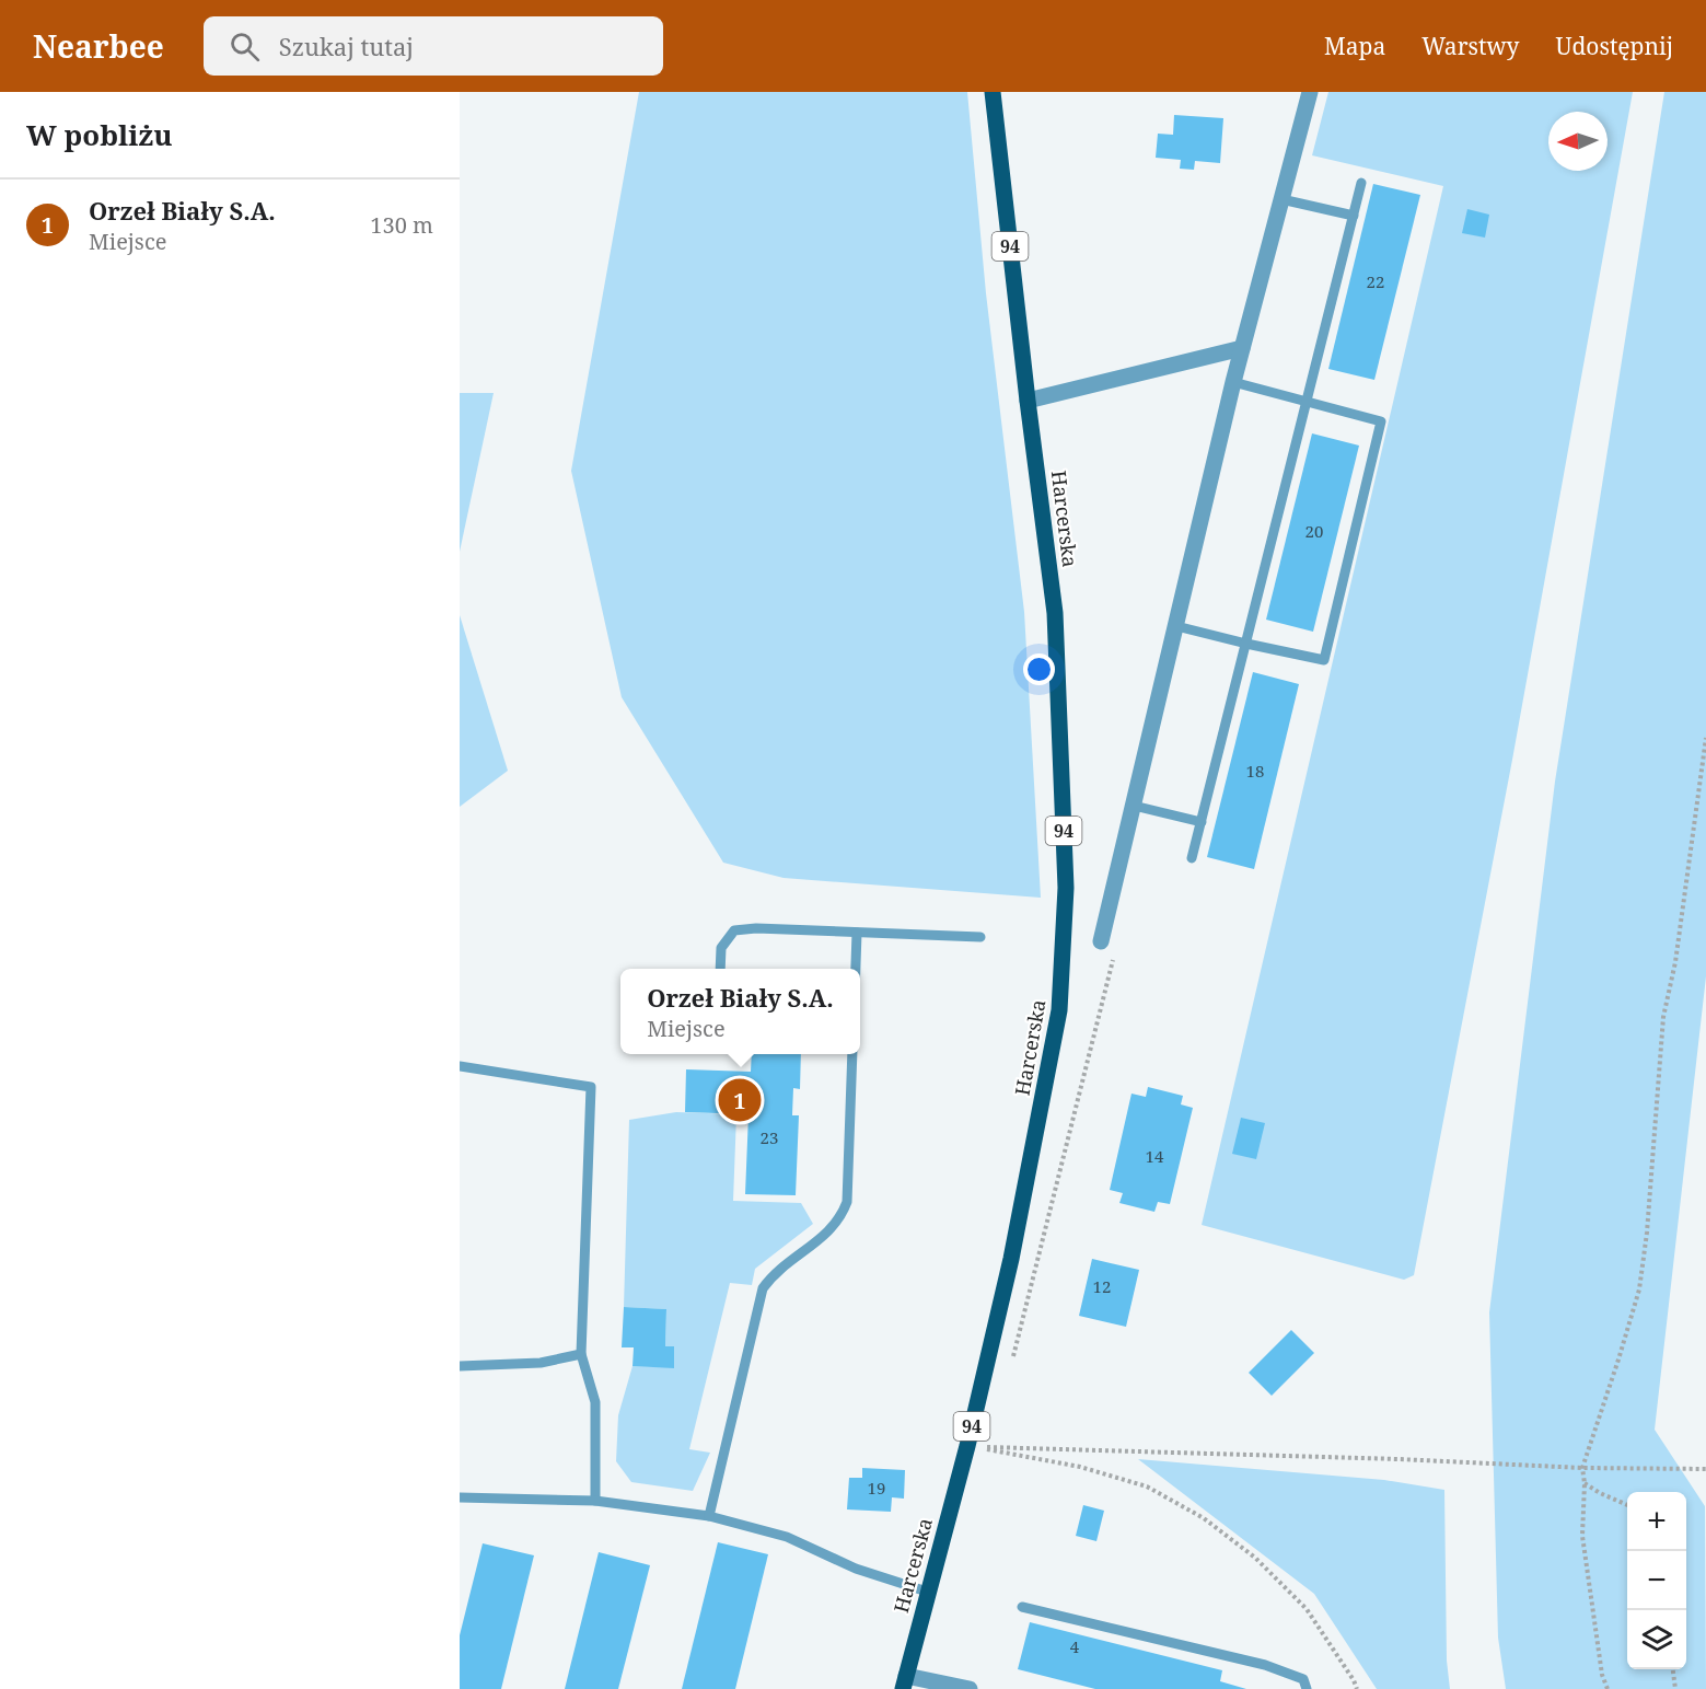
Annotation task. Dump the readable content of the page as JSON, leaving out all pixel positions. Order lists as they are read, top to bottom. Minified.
{"streets":{"main road":["94","Harcerska"]},"crossings":[["94","Harcerska"]],"house_numbers":["22","20","18","23","14","12","19","4"],"north":"left","page":{"header":"Nearbee","search":"Szukaj tutaj","nav":["Mapa","Warstwy","Udostępnij"],"heading":"W pobliżu","list":[{"mark":"1","name":"Orzeł Biały S.A.","note":"Miejsce","value":"130 m"}],"popup":["Orzeł Biały S.A.","Miejsce"],"pins":"1","map_buttons":["+","−"]}}
